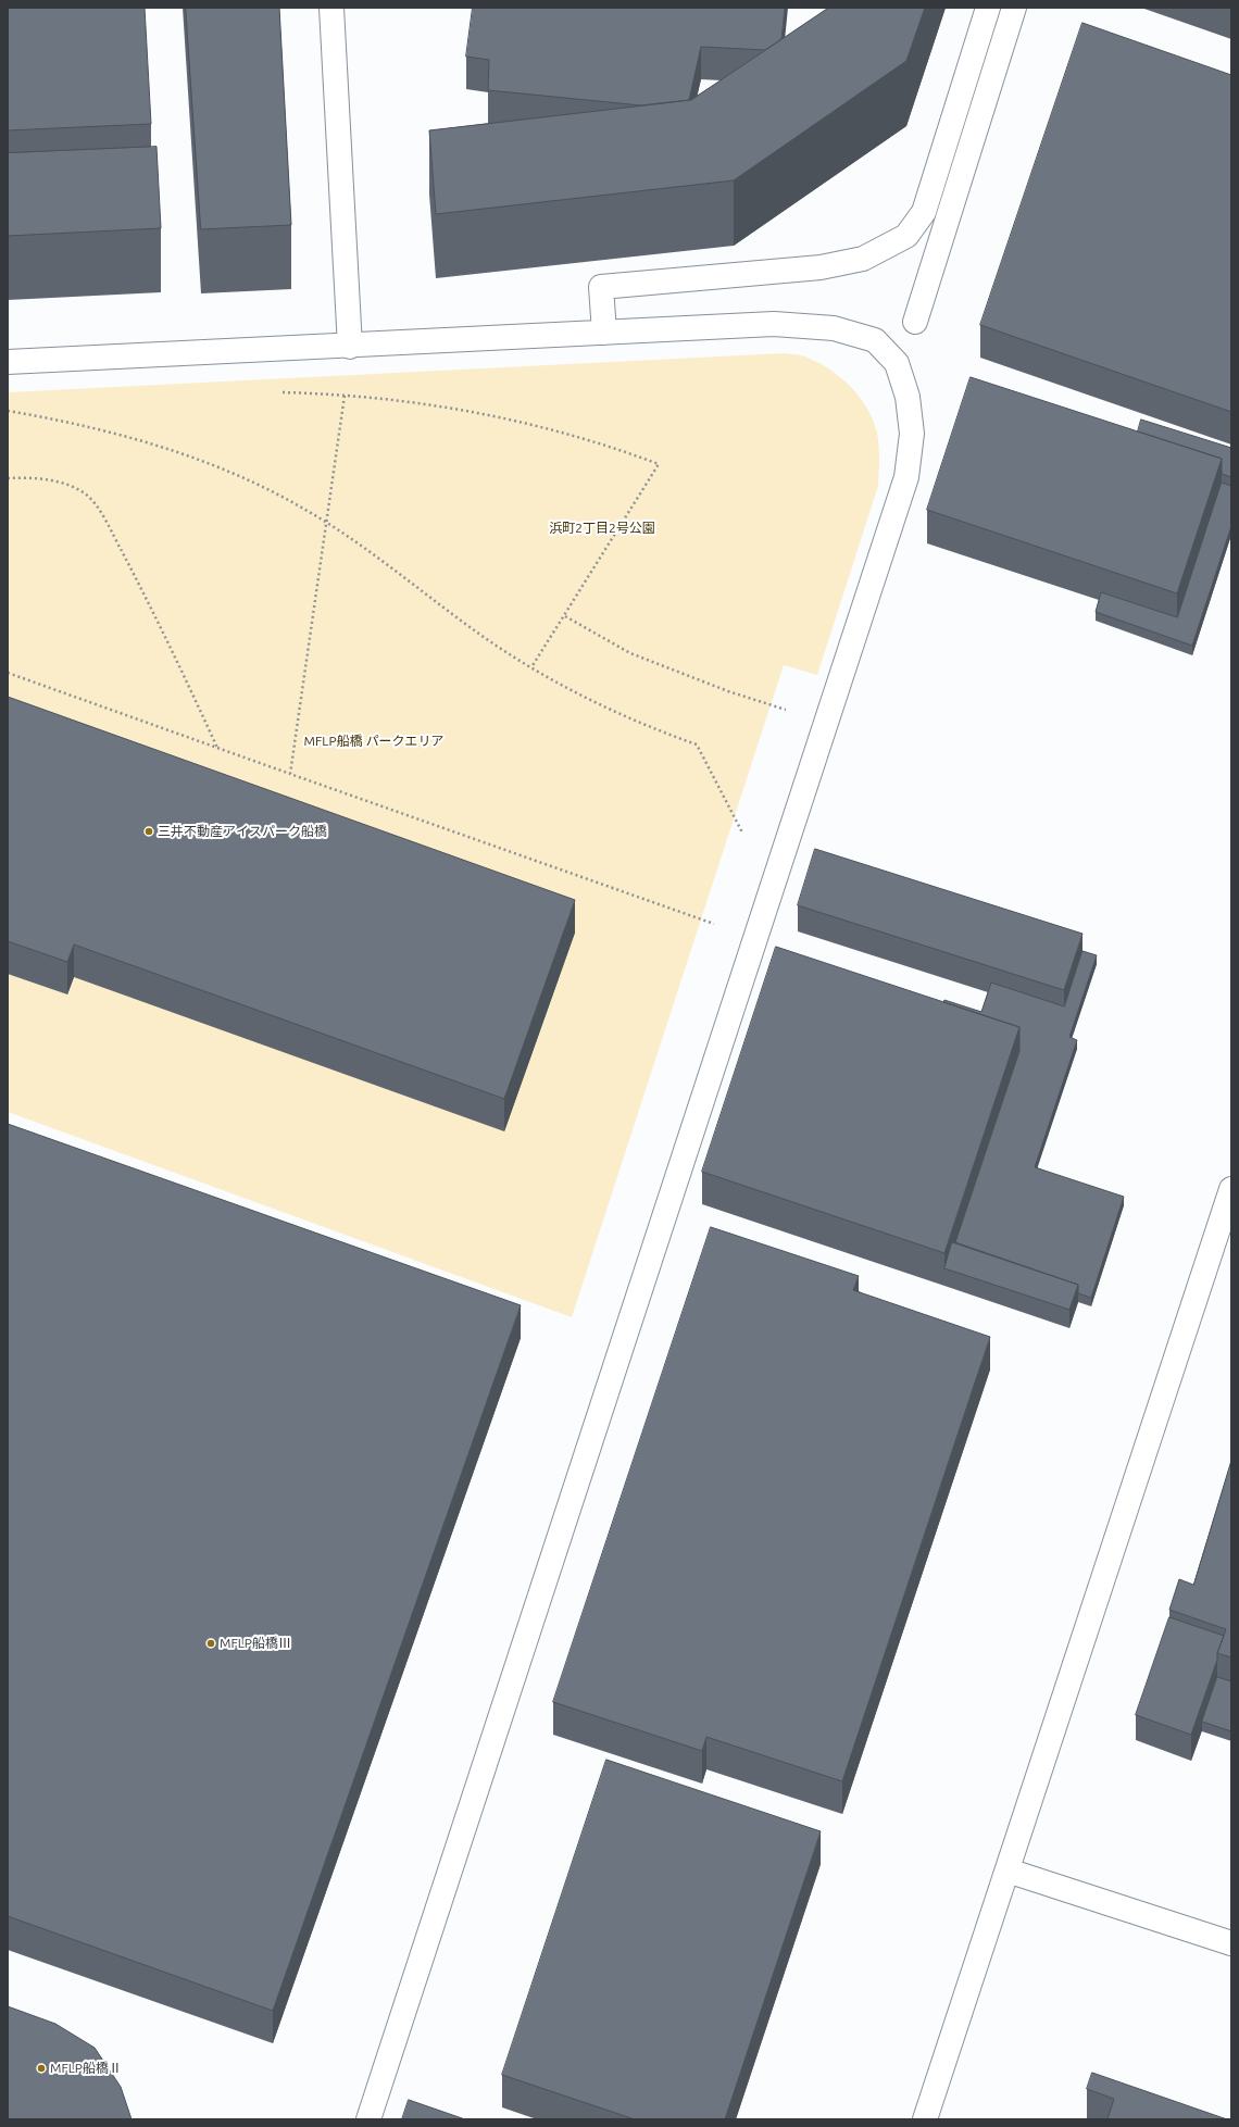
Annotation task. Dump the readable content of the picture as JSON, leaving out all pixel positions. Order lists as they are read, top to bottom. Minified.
{"parks":["浜町2丁目2号公園","MFLP船橋 パークエリア"],"places":["三井不動産アイスパーク船橋","MFLP船橋Ⅲ","MFLP船橋Ⅱ"]}
